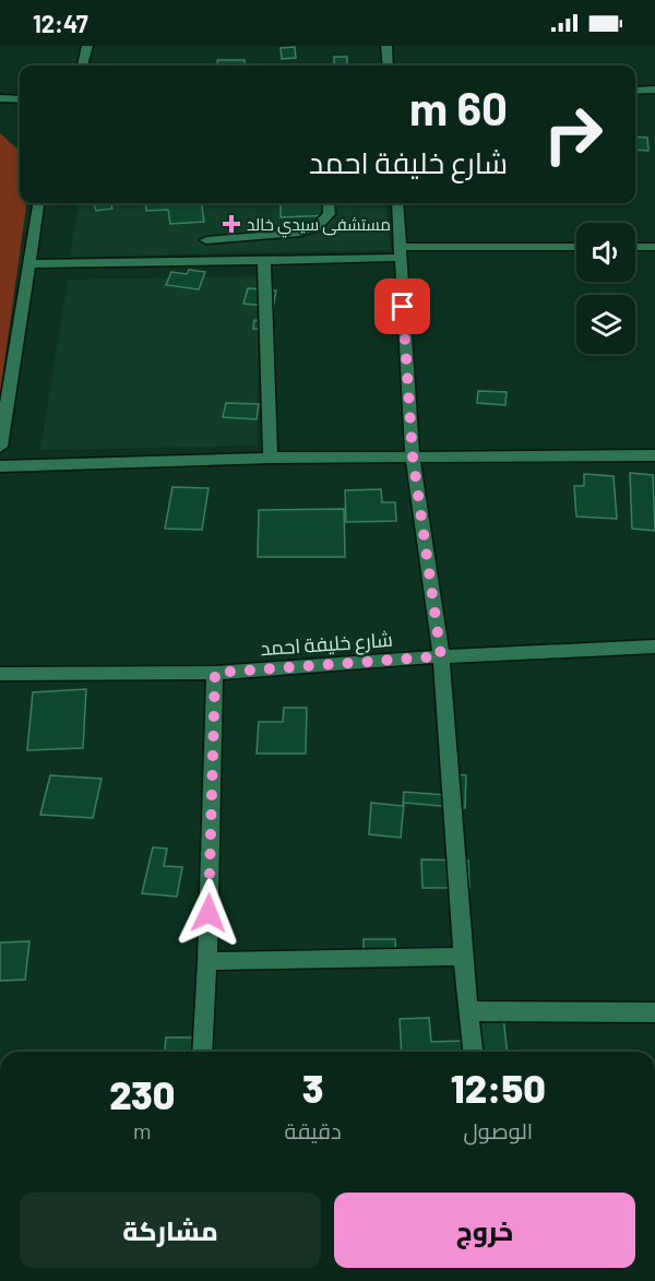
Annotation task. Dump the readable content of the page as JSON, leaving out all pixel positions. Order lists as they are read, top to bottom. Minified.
{"streets":{"street":["شارع خليفة احمد"]},"places":{"health":["مستشفى سيدي خالد"]},"page":{"status":"12:47","turn":["60 m","شارع خليفة احمد"],"eta":["12:50","الوصول","3","دقيقة","230","m"],"buttons":["خروج","مشاركة"]}}
